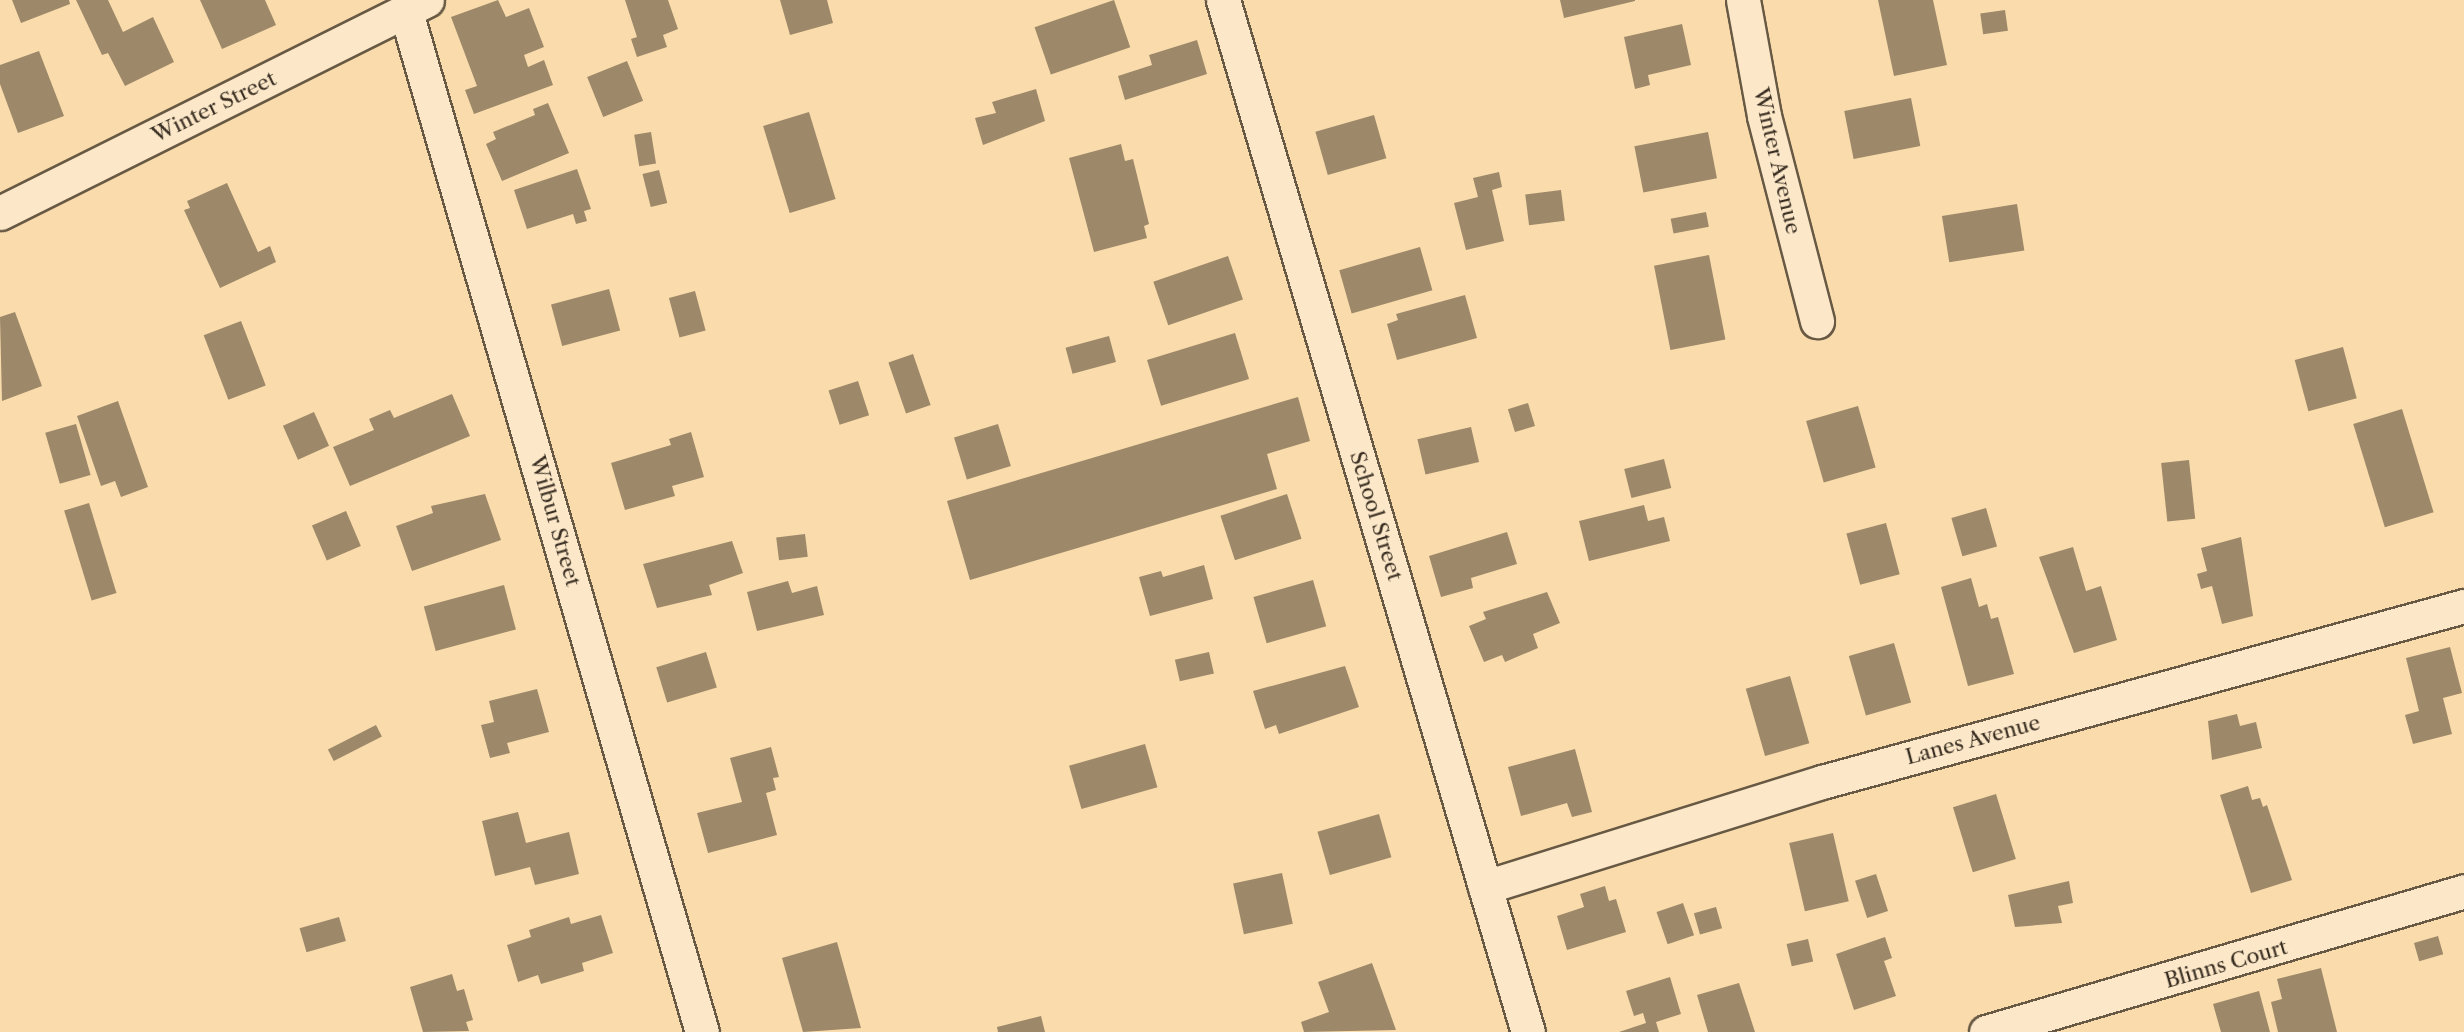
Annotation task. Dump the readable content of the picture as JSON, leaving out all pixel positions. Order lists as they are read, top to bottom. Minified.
{"streets":{"street":["Winter Street","Winter Avenue","School Street","Wilbur Street","Lanes Avenue","Blinns Court"]},"crossings":[["Winter Street","Wilbur Street"],["School Street","Lanes Avenue"]]}
